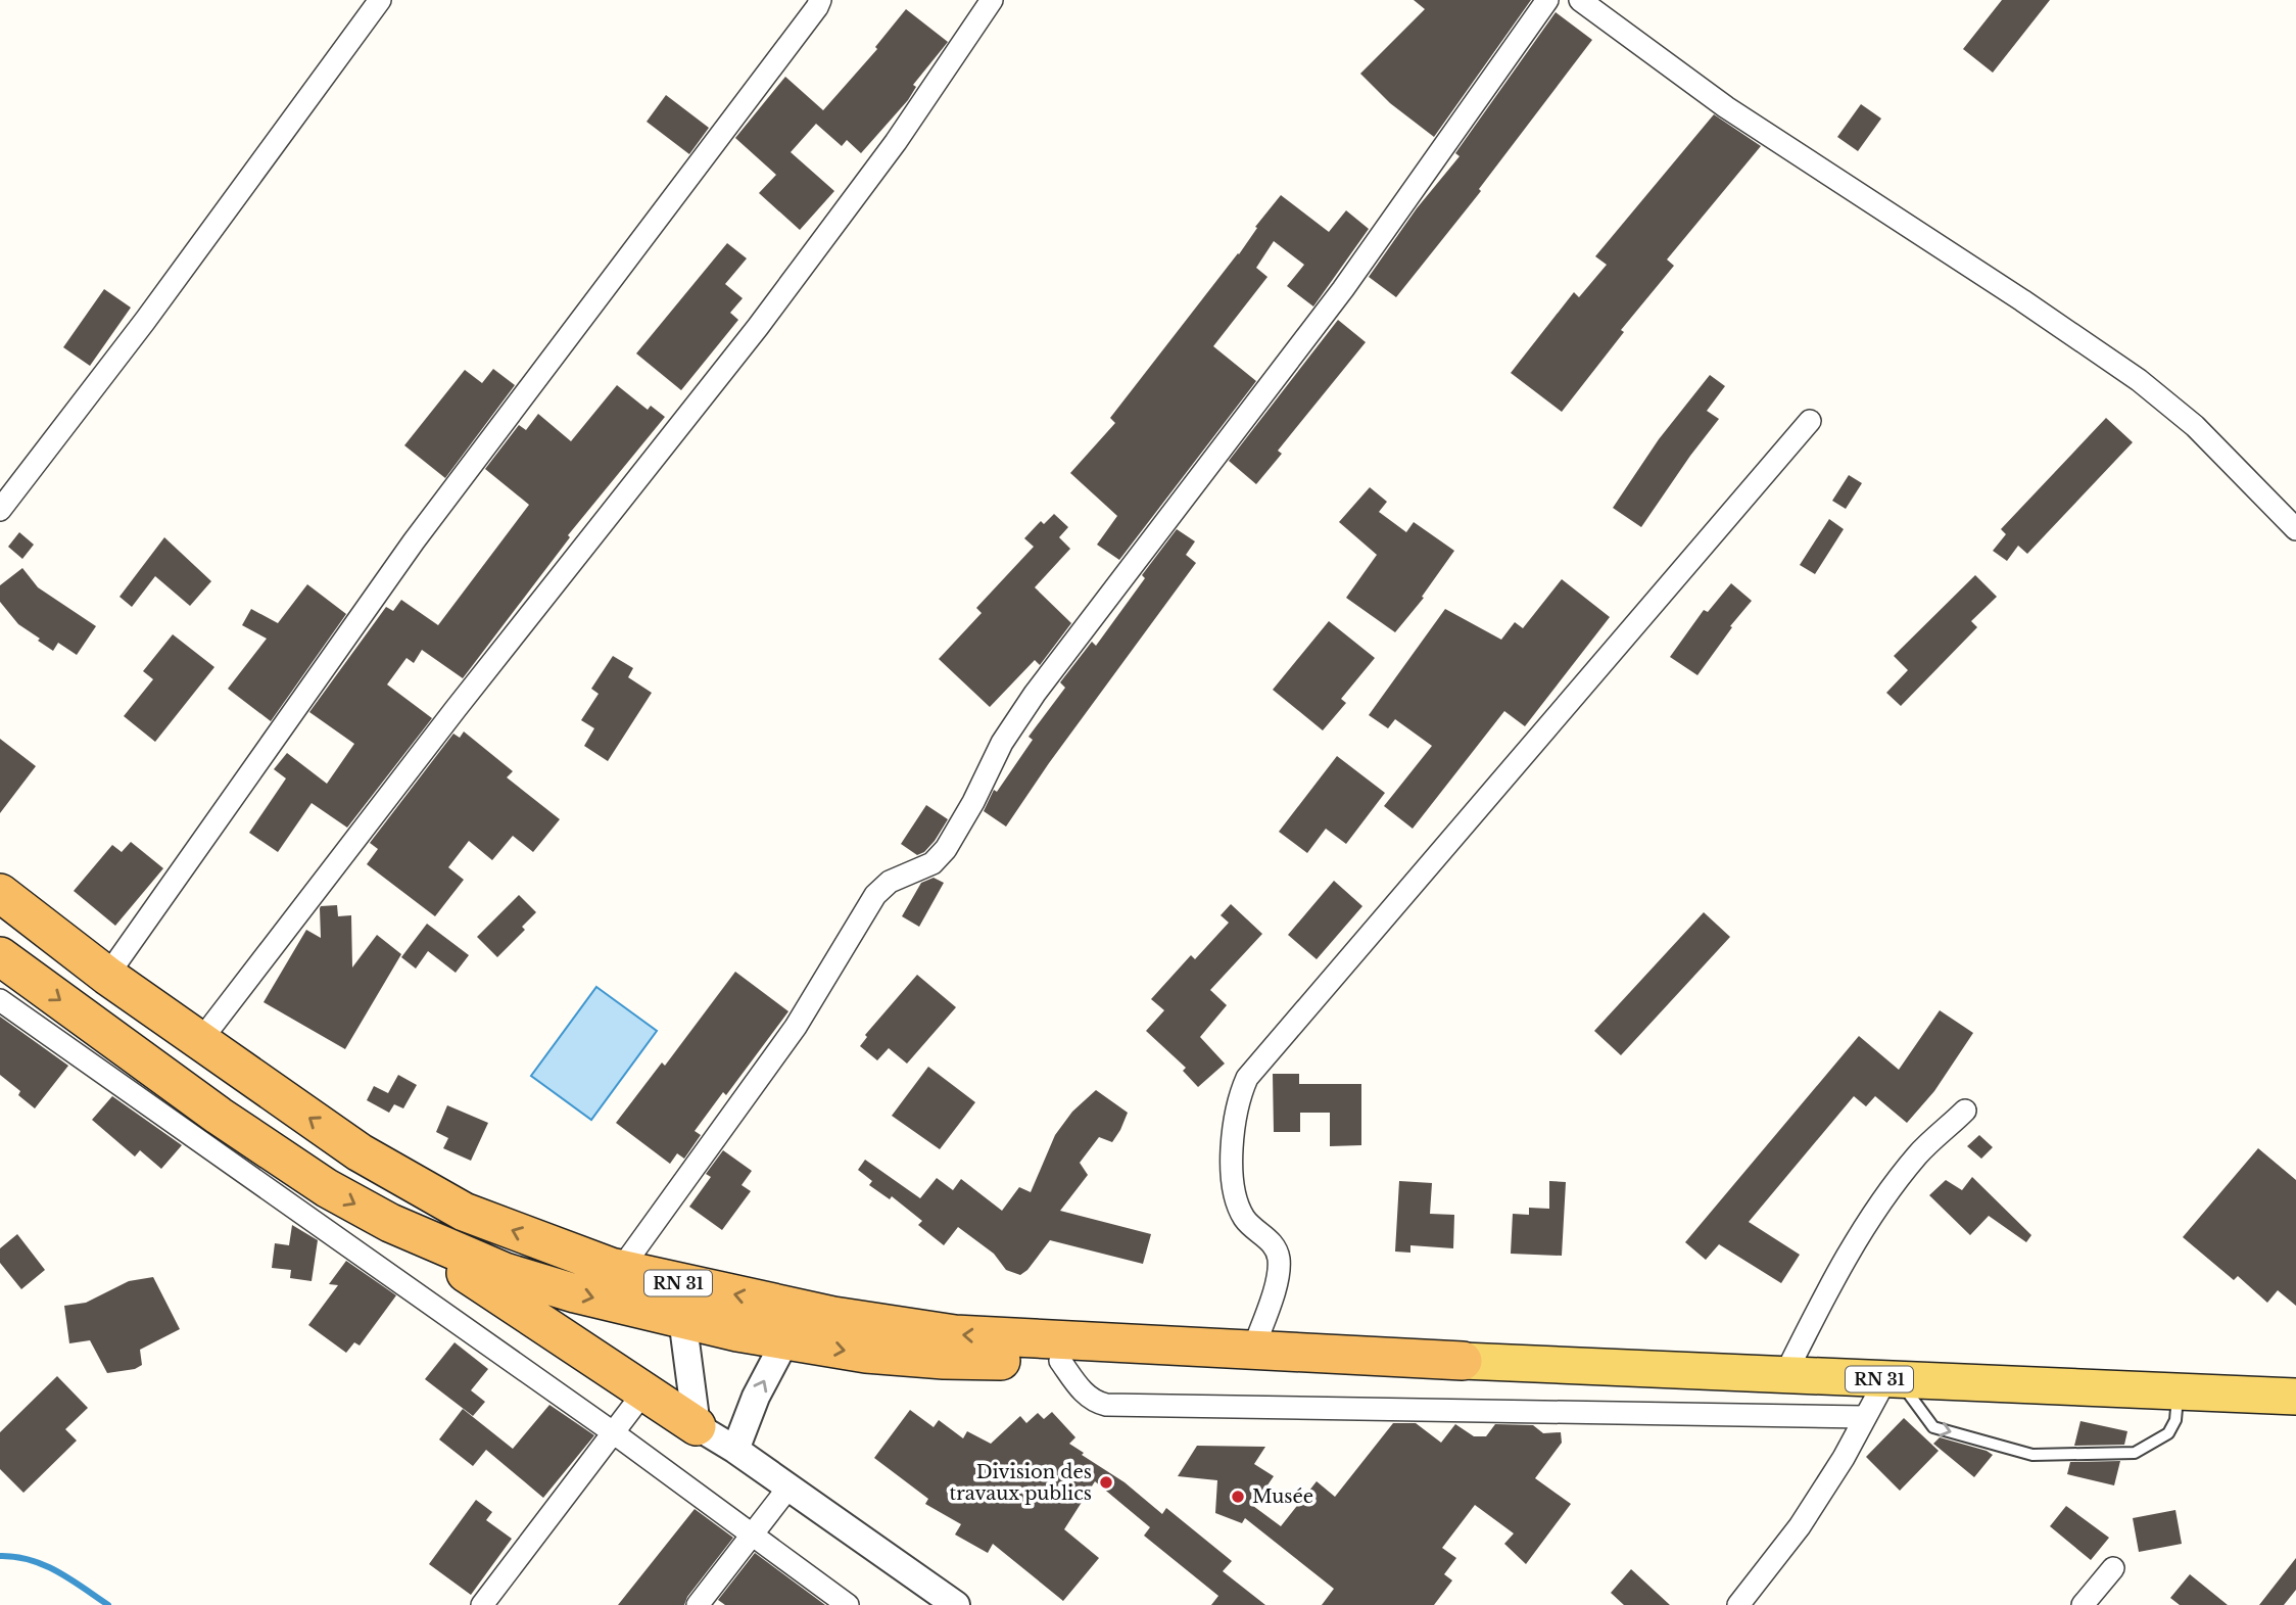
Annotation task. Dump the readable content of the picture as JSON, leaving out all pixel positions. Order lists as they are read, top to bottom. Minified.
{"streets":{"highway":["RN 31"]},"places":["Division des travaux publics","Musée"]}
